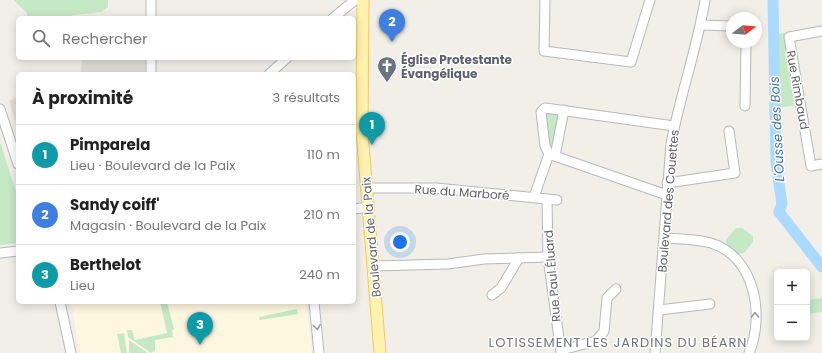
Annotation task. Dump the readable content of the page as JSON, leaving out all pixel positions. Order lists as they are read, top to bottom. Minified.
{"streets":{"main road":["Boulevard de la Paix"],"street":["Rue Rimbaud","Rue du Marboré","Boulevard des Couettes","Rue Paul Éluard"]},"crossings":[["Rue du Marboré","Boulevard de la Paix"],["Rue du Marboré","Rue Paul Éluard"]],"districts":["LOTISSEMENT LES JARDINS DU BÉARN"],"water":["L'Ousse des Bois"],"places":{"church":["Église Protestante Évangélique"]},"north":"right","page":{"pins":["2","1","3"],"search":"Rechercher","heading":["À proximité","3 résultats"],"list":[{"mark":"1","name":"Pimparela","note":"Lieu · Boulevard de la Paix","value":"110 m"},{"mark":"2","name":"Sandy coiff'","note":"Magasin · Boulevard de la Paix","value":"210 m"},{"mark":"3","name":"Berthelot","note":"Lieu","value":"240 m"}],"map_buttons":["+","−"]}}
